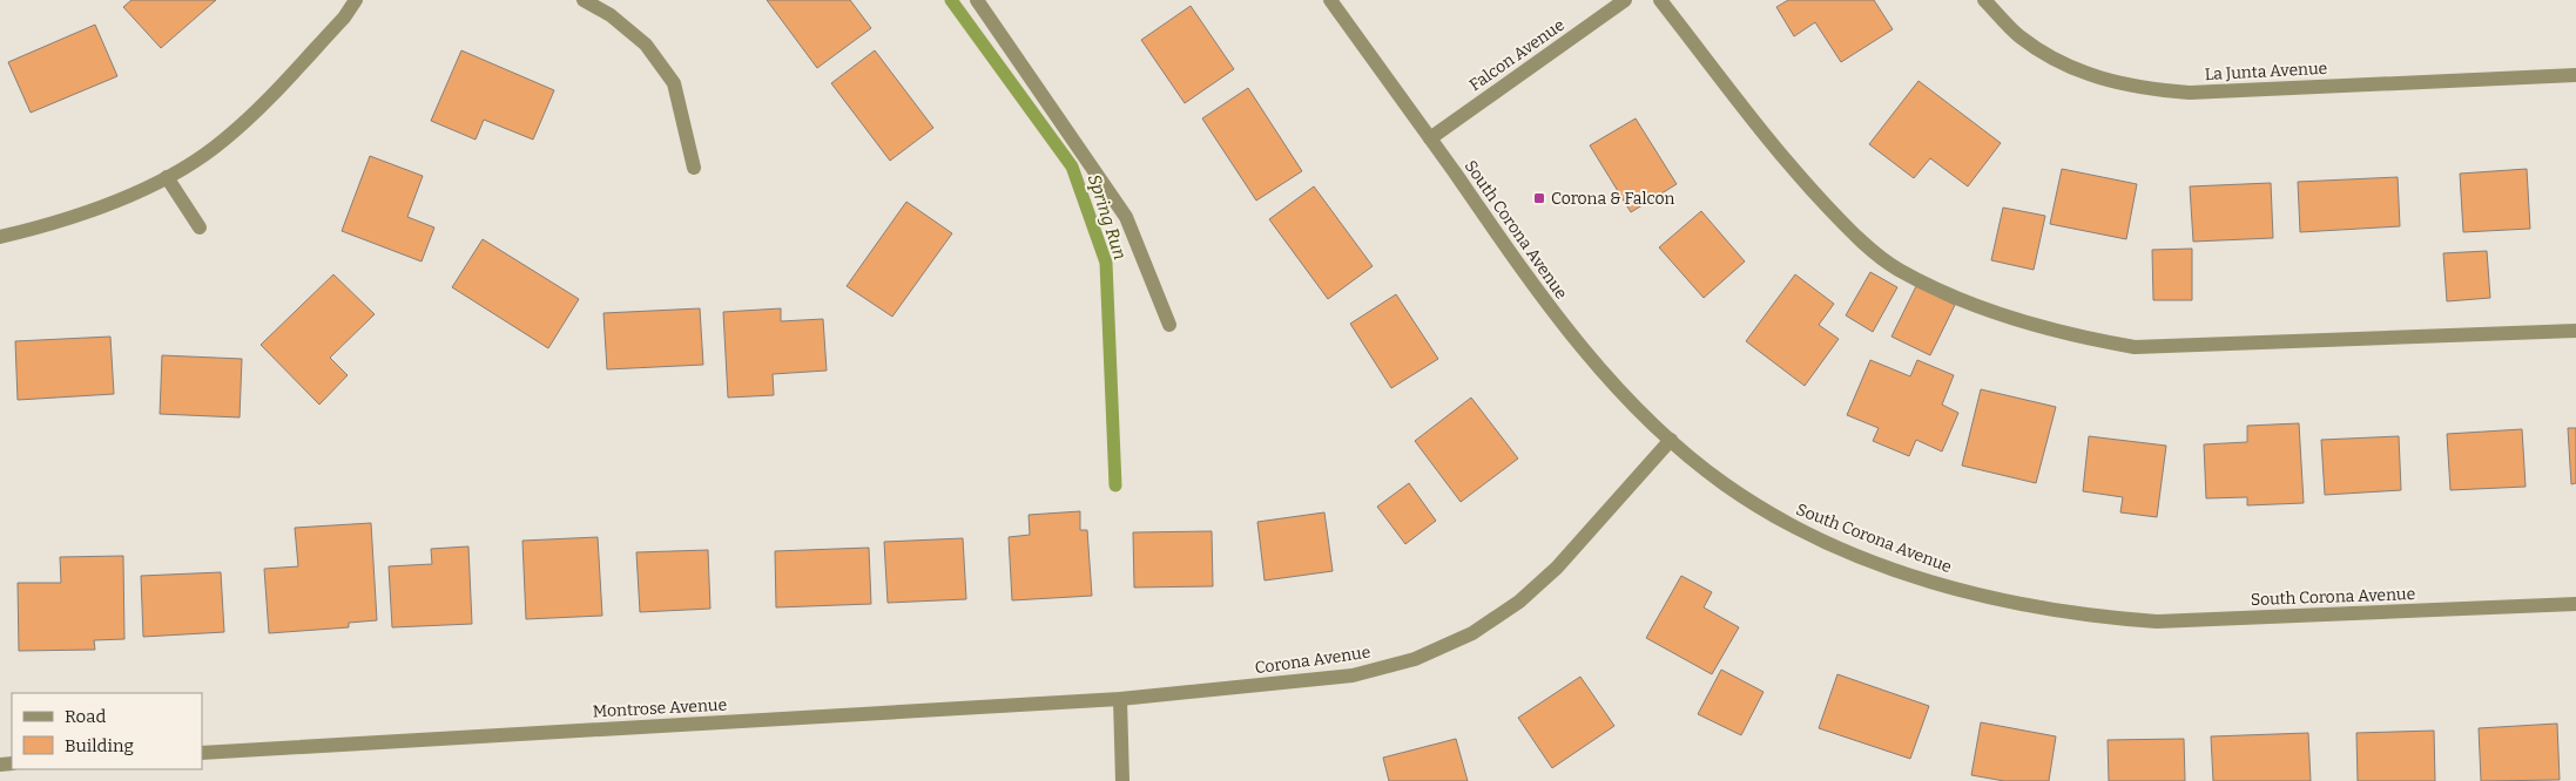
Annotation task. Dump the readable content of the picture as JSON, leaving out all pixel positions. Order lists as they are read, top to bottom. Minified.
{"streets":{"street":["Falcon Avenue","La Junta Avenue","South Corona Avenue","Corona Avenue","Montrose Avenue"]},"crossings":[["Falcon Avenue","South Corona Avenue"],["South Corona Avenue","Corona Avenue"],["Corona Avenue","Montrose Avenue"]],"water":["Spring Run"],"places":{"transit":["Corona & Falcon"]},"legend":["Road","Building"]}
